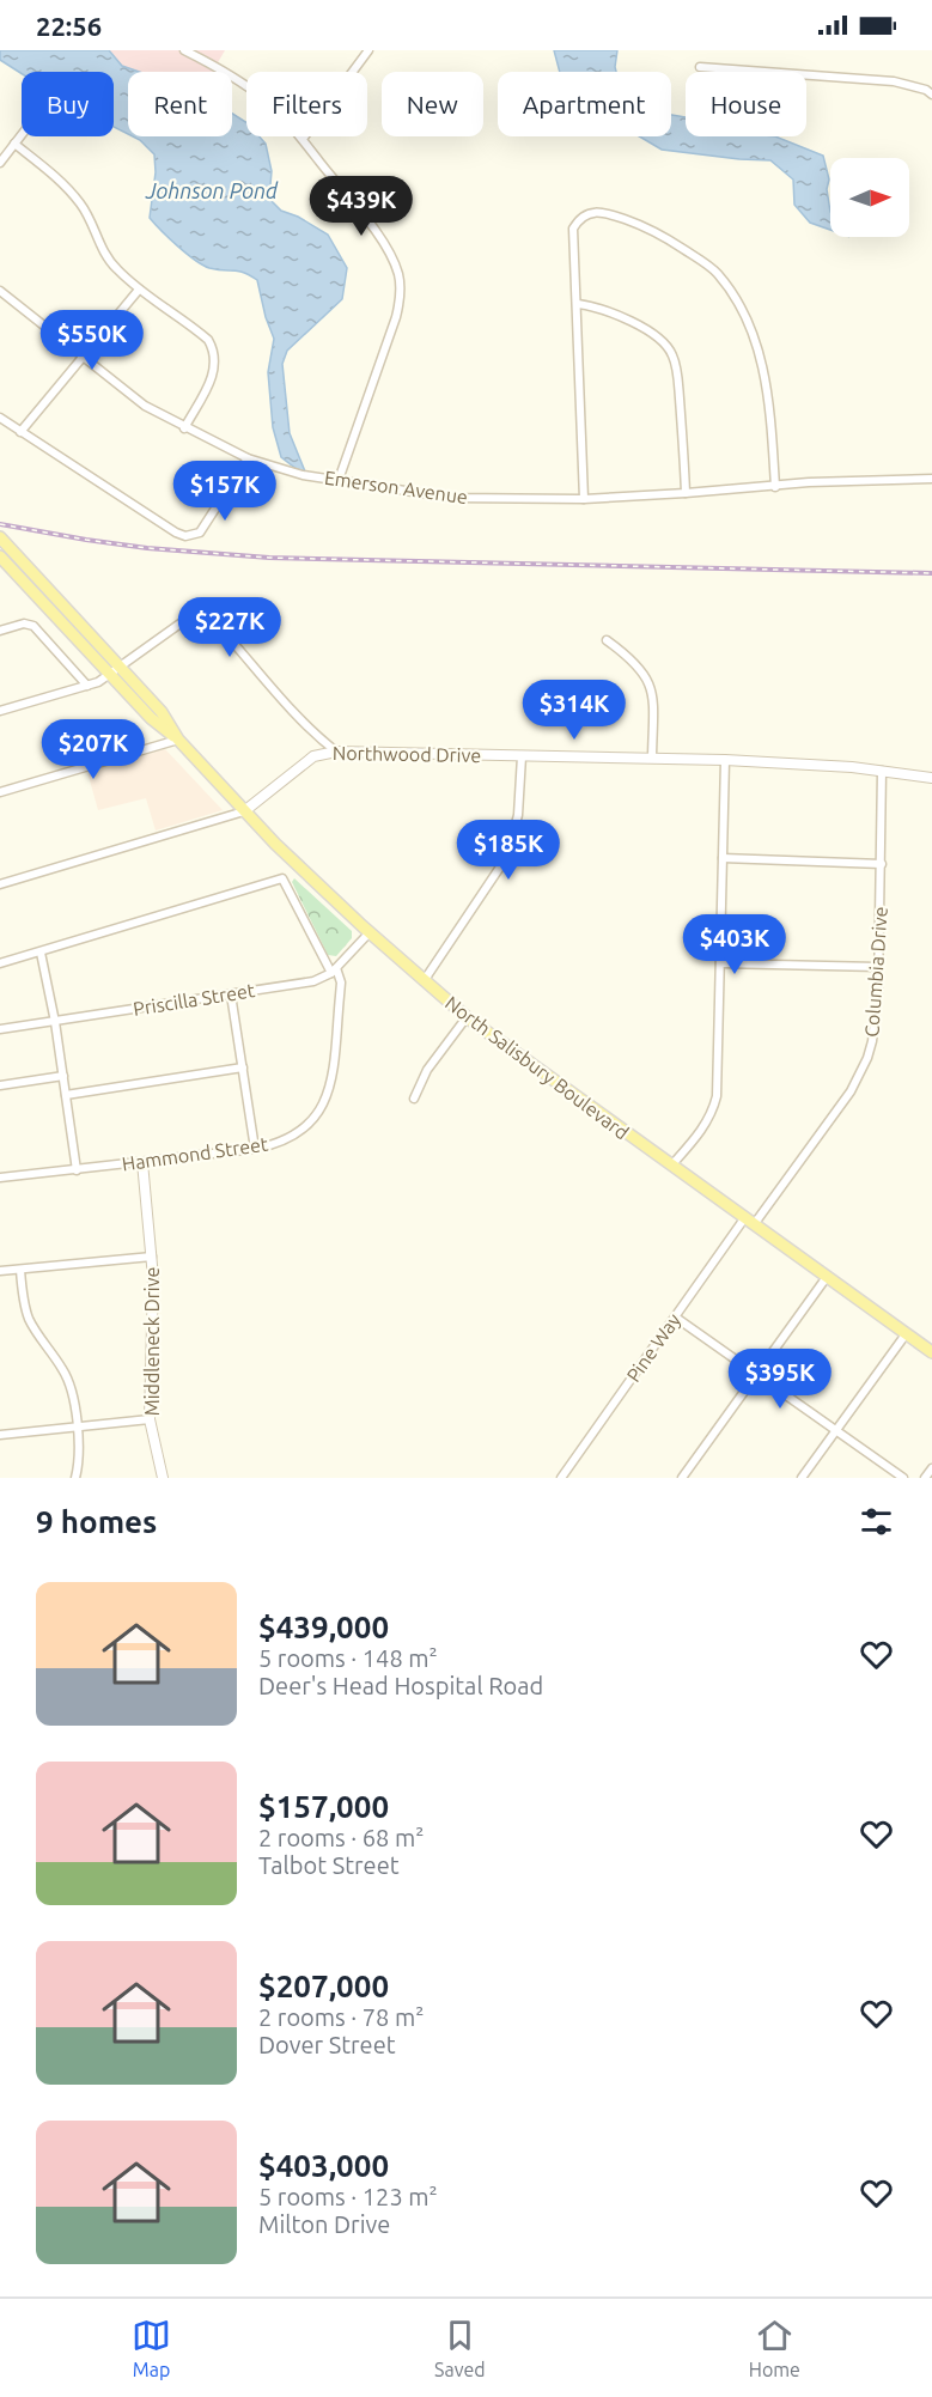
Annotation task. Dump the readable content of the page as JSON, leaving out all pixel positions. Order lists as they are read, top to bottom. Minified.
{"streets":{"main road":["North Salisbury Boulevard"],"street":["Emerson Avenue","Northwood Drive","Columbia Drive","Priscilla Street","Hammond Street","Middleneck Drive","Pine Way"]},"crossings":[["Northwood Drive","Columbia Drive"],["Northwood Drive","North Salisbury Boulevard"],["Columbia Drive","North Salisbury Boulevard"],["Columbia Drive","Pine Way"],["Priscilla Street","Hammond Street"],["North Salisbury Boulevard","Pine Way"],["Hammond Street","Middleneck Drive"]],"water":["Johnson Pond"],"north":"right","page":{"status":"22:56","chip":["Buy","Rent","Filters","New","Apartment","House"],"price":["$439K","$550K","$157K","$227K","$314K","$207K","$185K","$403K","$395K"],"heading":"9 homes","list":[{"name":"$439,000","note":"5 rooms · 148 m² · Deer's Head Hospital Road"},{"name":"$157,000","note":"2 rooms · 68 m² · Talbot Street"},{"name":"$207,000","note":"2 rooms · 78 m² · Dover Street"},{"name":"$403,000","note":"5 rooms · 123 m² · Milton Drive"}],"tabs":["Map","Saved","Home"]}}
